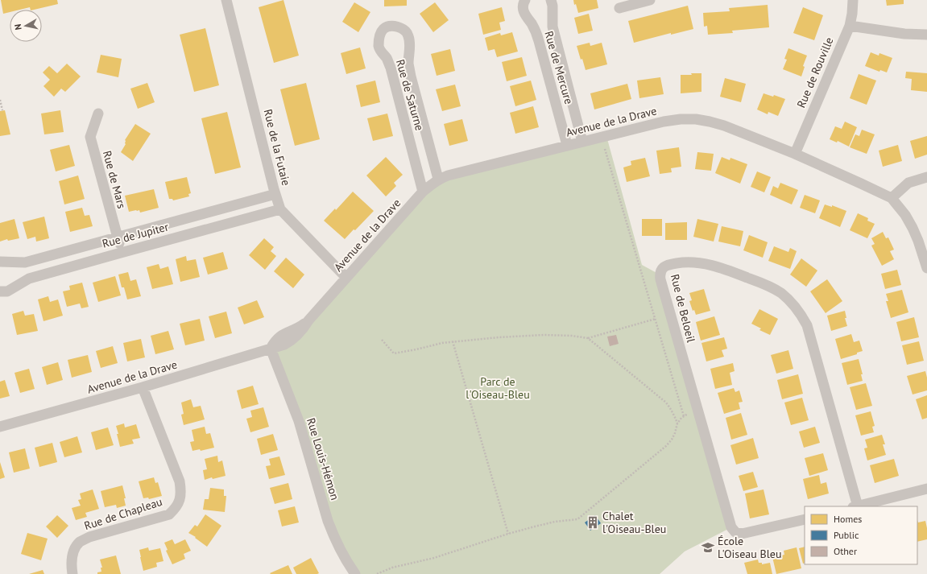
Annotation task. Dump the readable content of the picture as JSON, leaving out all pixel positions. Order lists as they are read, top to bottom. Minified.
{"streets":{"street":["Rue de Mercure","Rue de Rouville","Rue de Saturne","Avenue de la Drave","Rue de la Futaie","Rue de Mars","Rue de Jupiter","Rue de Beloeil","Rue Louis-Hémon","Rue de Chapleau"]},"crossings":[["Rue de Mercure","Avenue de la Drave"],["Rue de Rouville","Avenue de la Drave"],["Rue de Saturne","Avenue de la Drave"],["Avenue de la Drave","Rue de la Futaie"],["Avenue de la Drave","Rue Louis-Hémon"],["Avenue de la Drave","Rue de Chapleau"],["Rue de la Futaie","Rue de Jupiter"],["Rue de Mars","Rue de Jupiter"]],"parks":["Parc de l'Oiseau-Bleu"],"places":{"building":["Chalet l'Oiseau-Bleu"],"school or university":["École L'Oiseau Bleu"]},"legend":["Homes","Public","Other"],"north":"left"}
